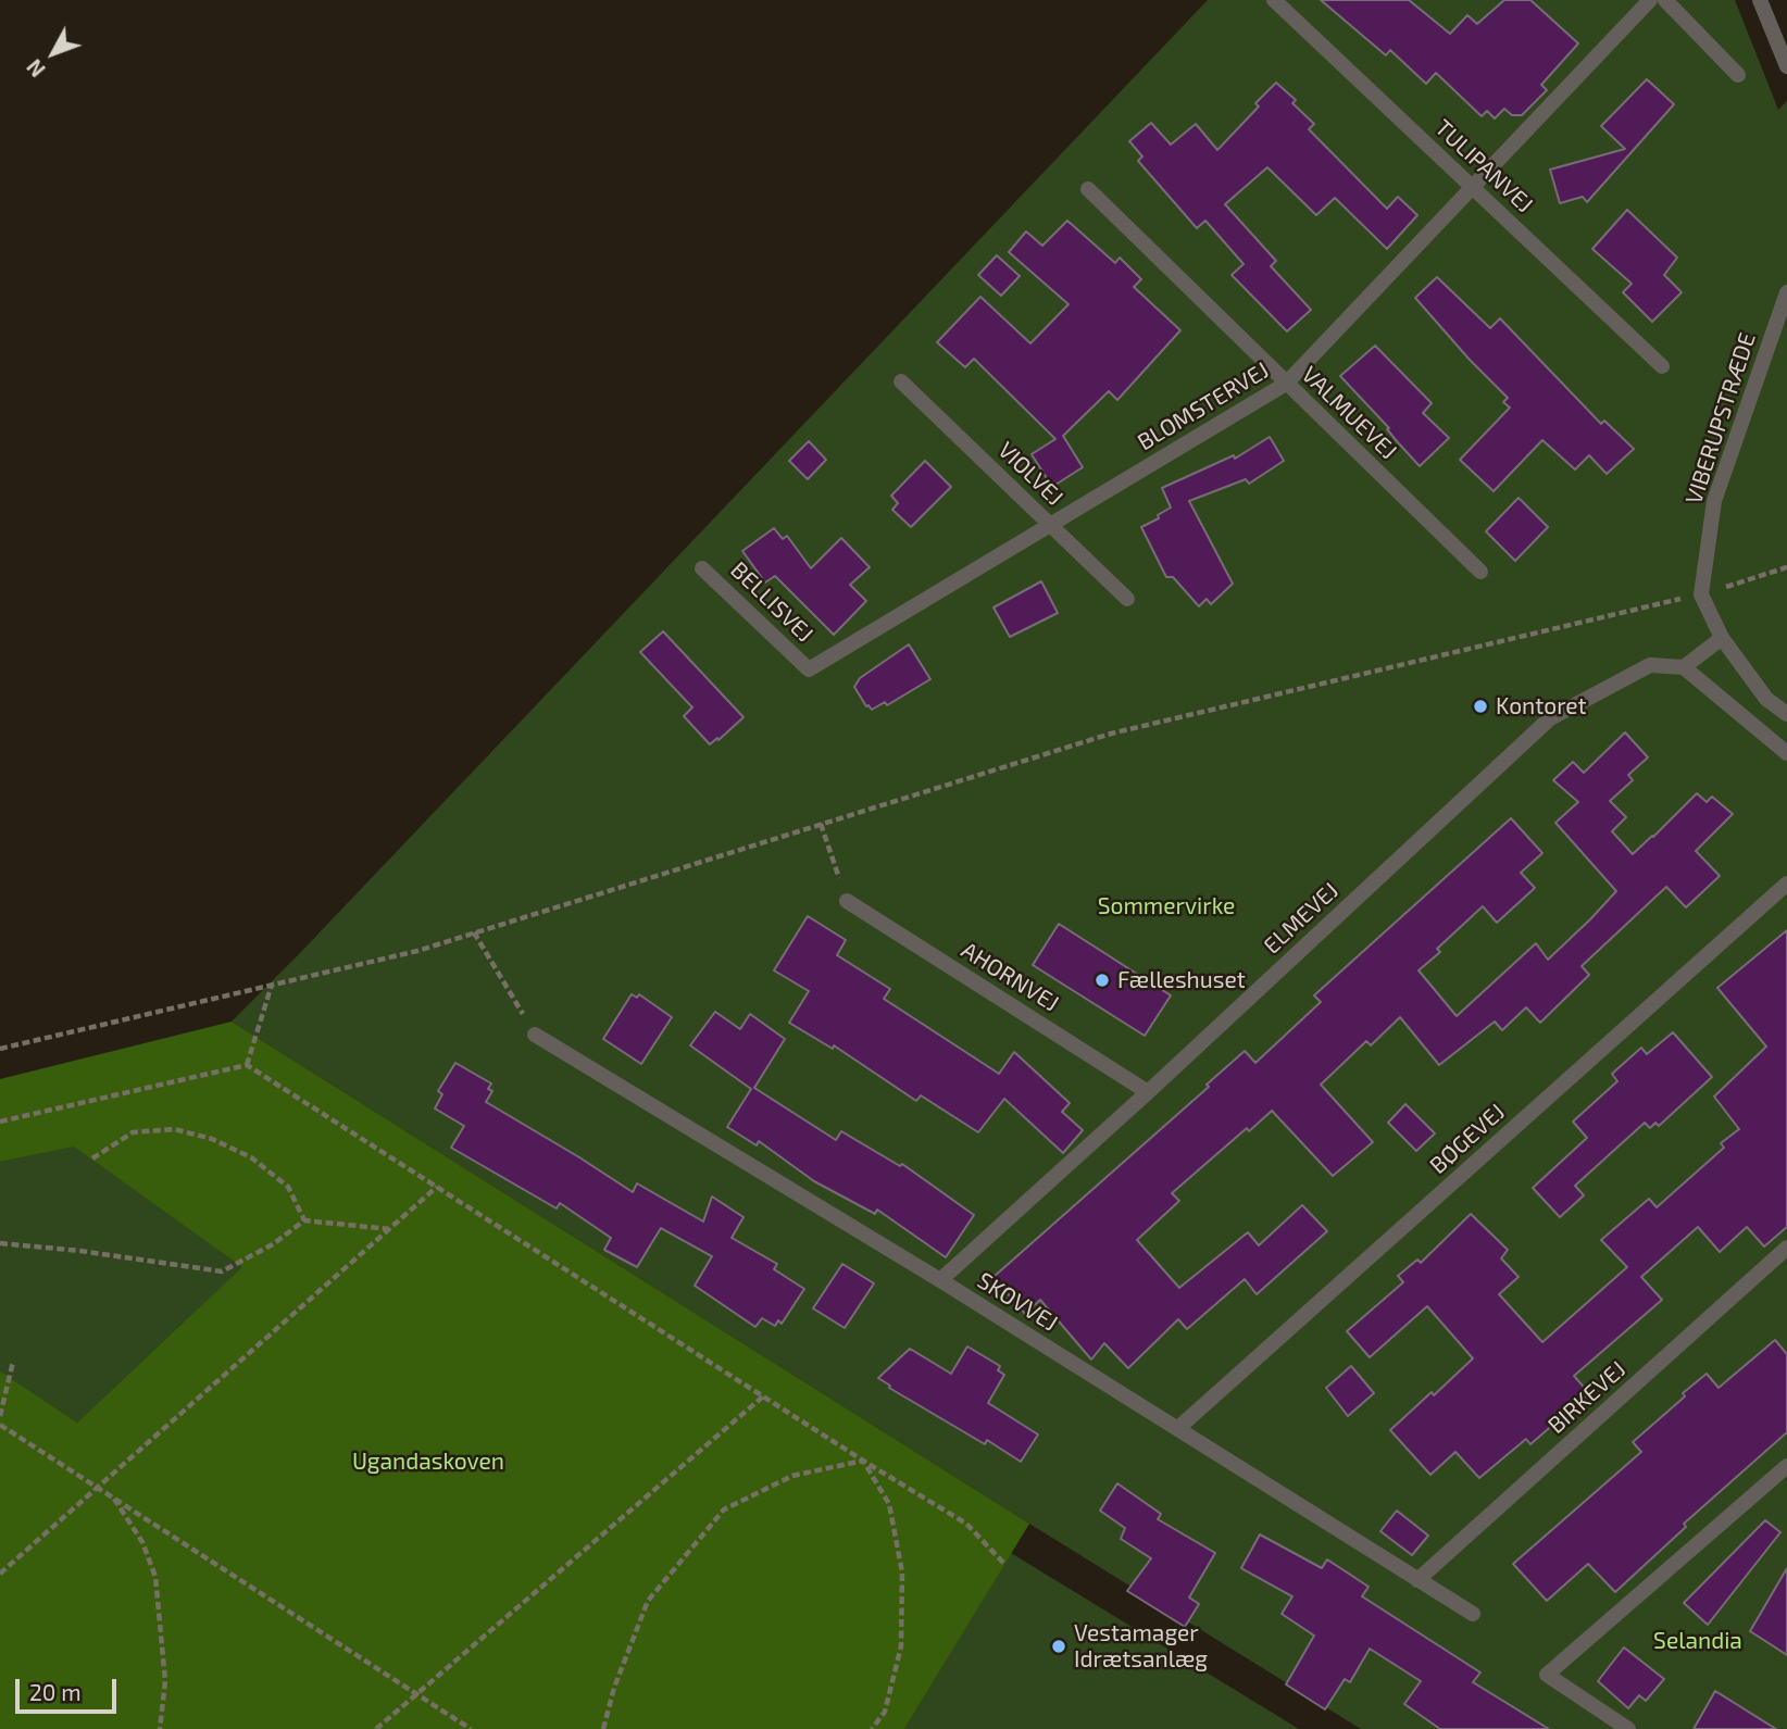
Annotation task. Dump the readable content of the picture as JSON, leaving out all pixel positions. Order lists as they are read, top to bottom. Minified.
{"streets":{"street":["TULIPANVEJ","BLOMSTERVEJ","VALMUEVEJ","VIBERUPSTRÆDE","VIOLVEJ","BELLISVEJ","ELMEVEJ","AHORNVEJ","BØGEVEJ","SKOVVEJ","BIRKEVEJ"]},"crossings":[["TULIPANVEJ","BLOMSTERVEJ"],["BLOMSTERVEJ","VALMUEVEJ"],["BLOMSTERVEJ","VIOLVEJ"],["BLOMSTERVEJ","BELLISVEJ"],["ELMEVEJ","AHORNVEJ"],["ELMEVEJ","SKOVVEJ"],["BØGEVEJ","SKOVVEJ"],["SKOVVEJ","BIRKEVEJ"]],"parks":["Sommervirke","Ugandaskoven","Selandia"],"places":["Kontoret","Fælleshuset","Vestamager Idrætsanlæg"],"scale_bar":"20 m","north":"bottom left"}
